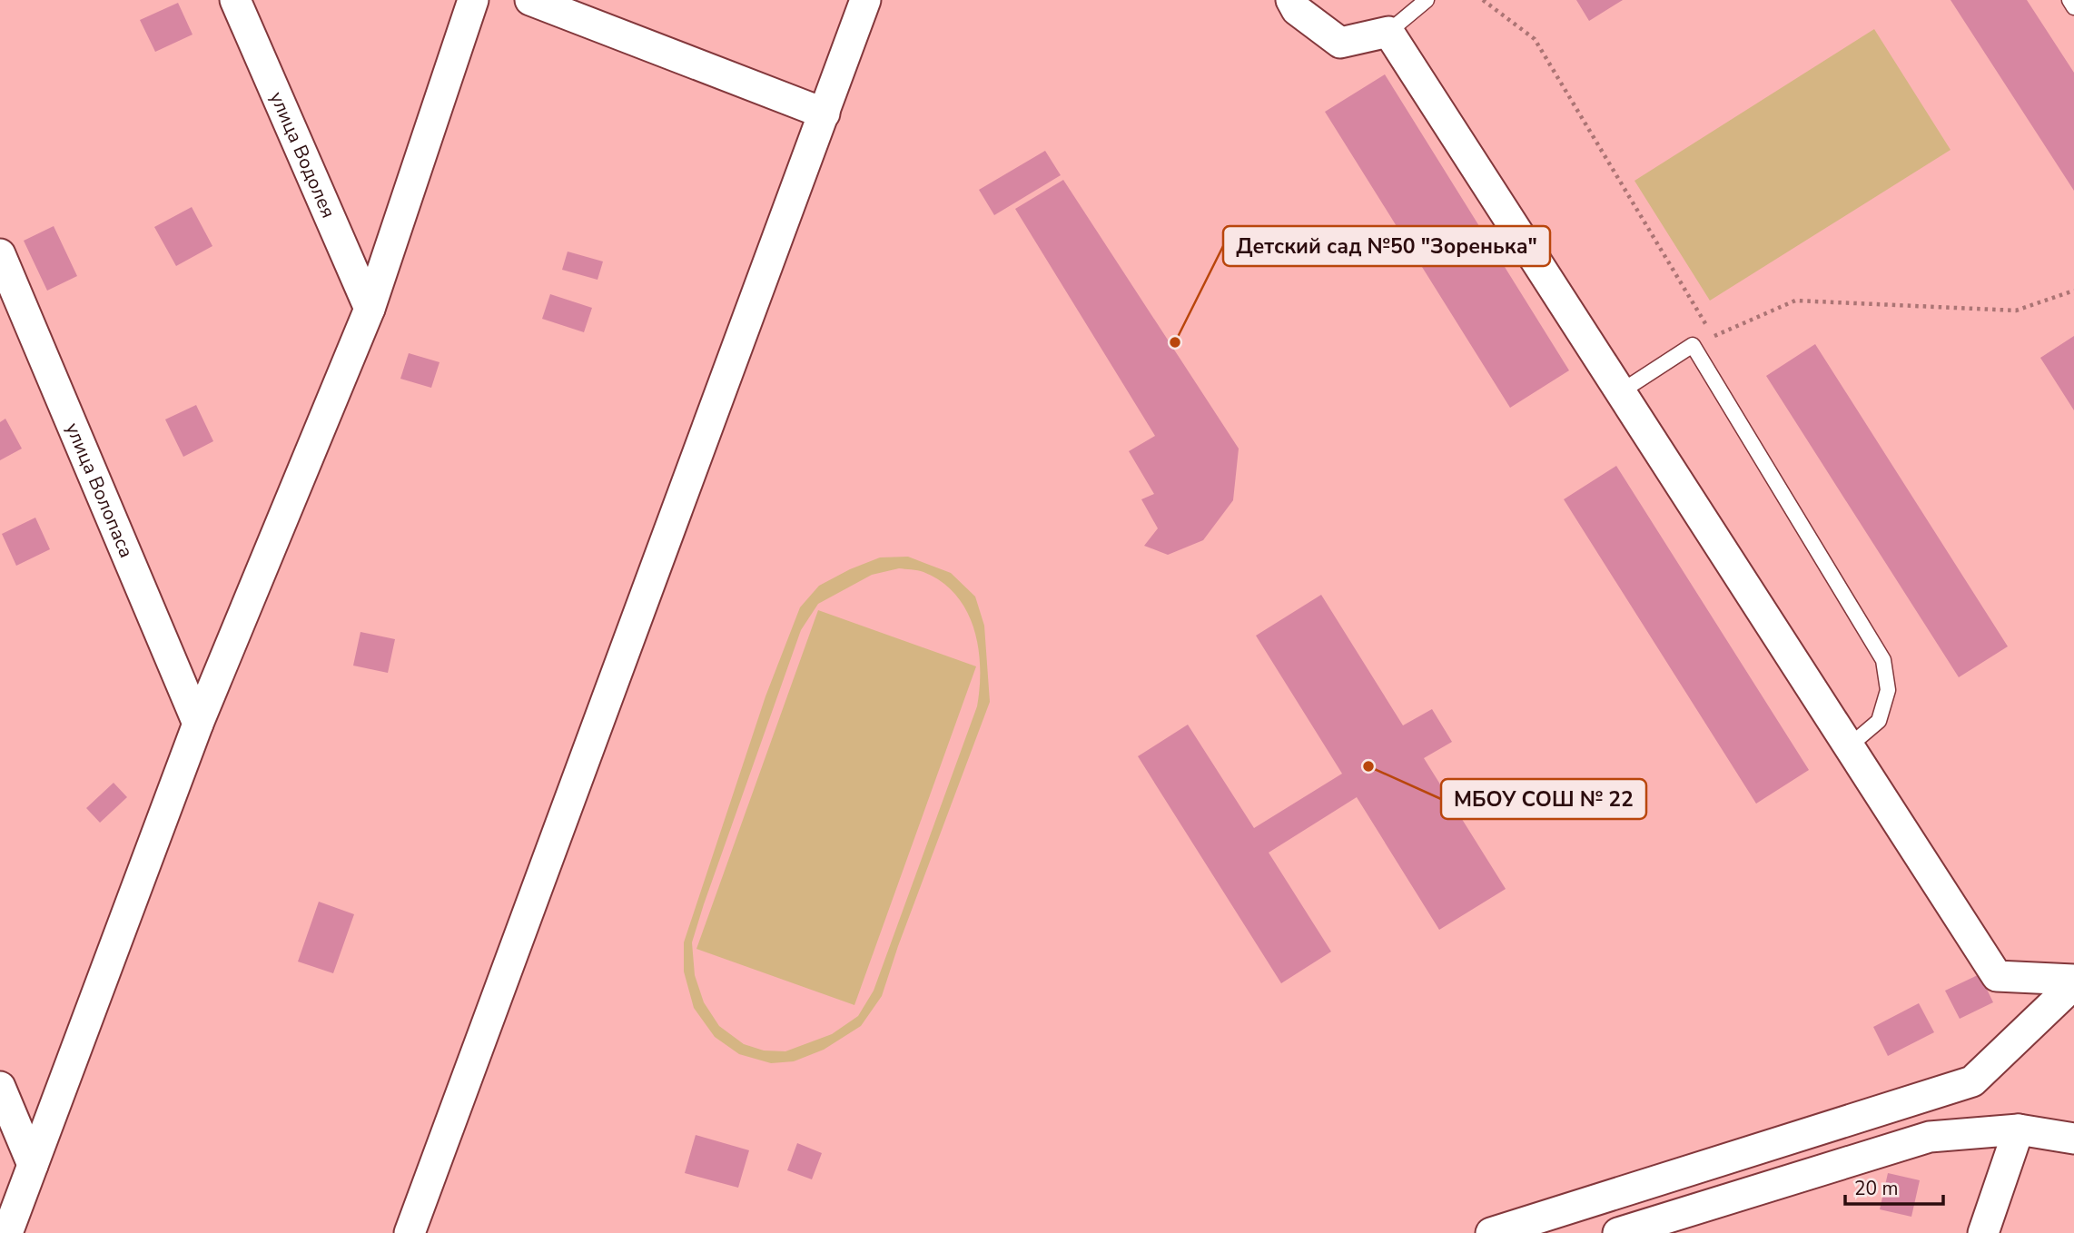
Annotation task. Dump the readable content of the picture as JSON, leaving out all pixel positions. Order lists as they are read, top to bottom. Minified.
{"streets":{"street":["улица Водолея","улица Волопаса"]},"places":["Детский сад №50 \"Зоренька\"","МБОУ СОШ № 22"],"scale_bar":"20 m"}
